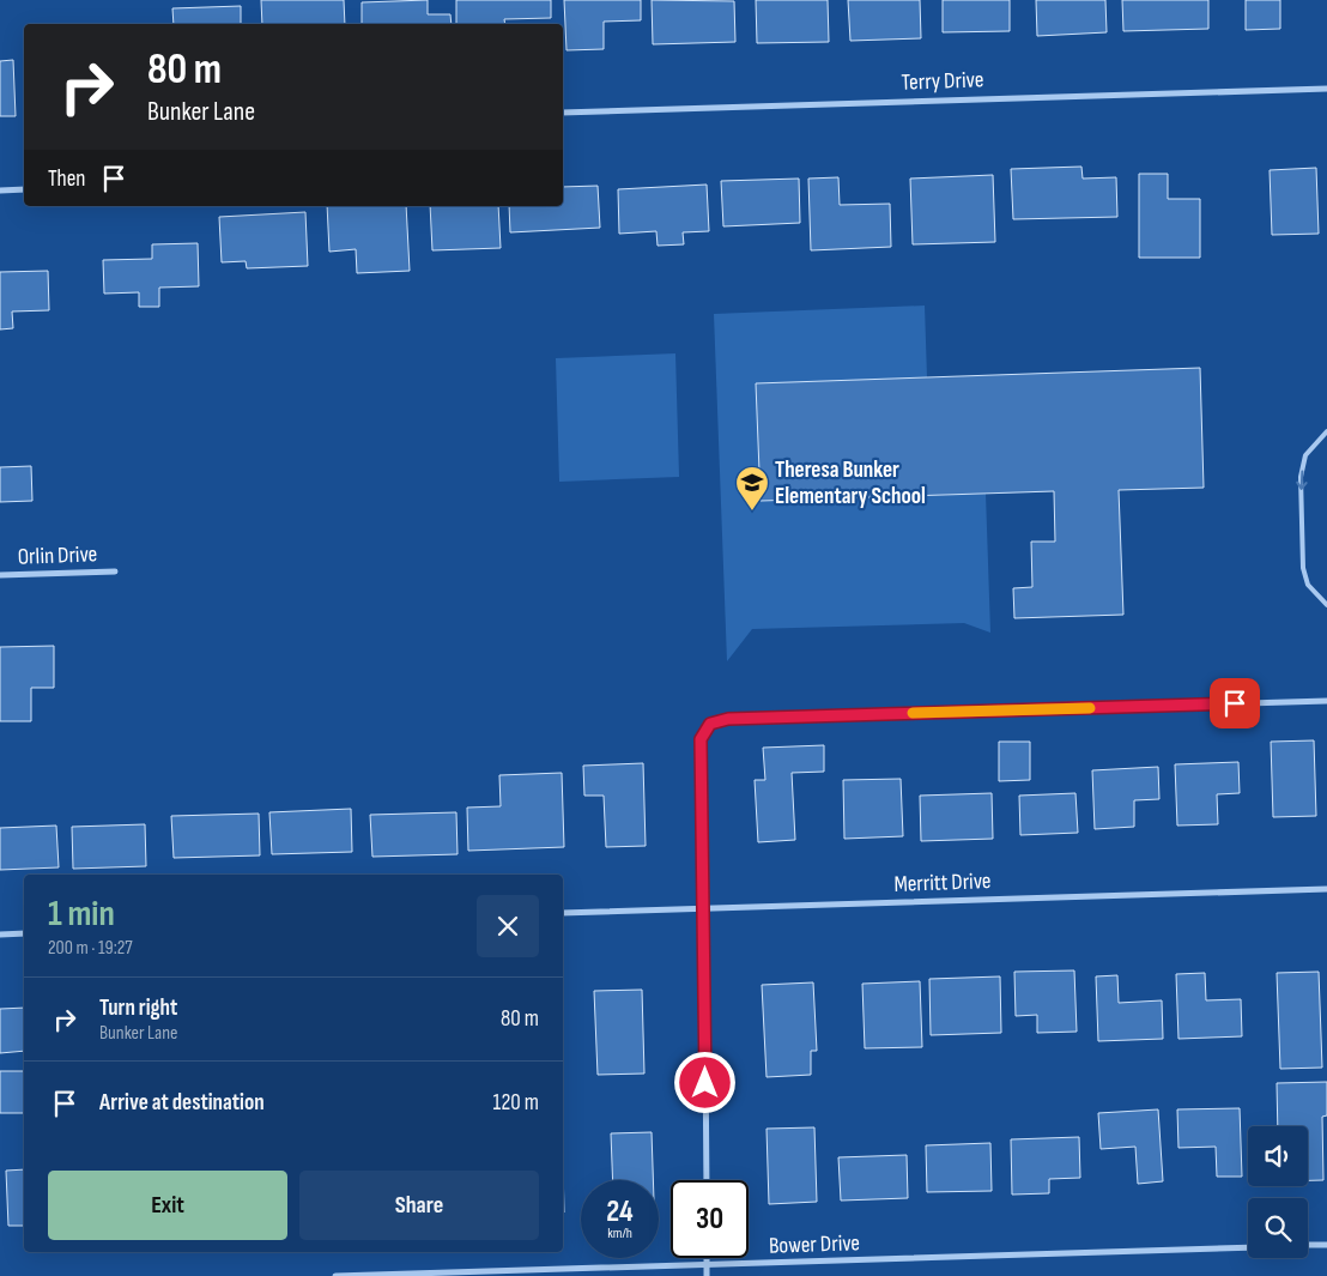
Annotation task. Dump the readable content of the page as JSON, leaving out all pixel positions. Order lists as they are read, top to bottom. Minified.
{"streets":{"street":["Terry Drive","Orlin Drive","Merritt Drive","Bower Drive"]},"places":{"school or university":["Theresa Bunker Elementary School"]},"page":{"turn":["80 m","Bunker Lane"],"then":"Then","heading":["1 min","200 m · 19:27"],"list":[{"name":"Turn right","note":"Bunker Lane","value":"80 m"},{"name":"Arrive at destination","value":"120 m"}],"buttons":["Exit","Share"],"speed":"24 km/h","limit":"30"}}
